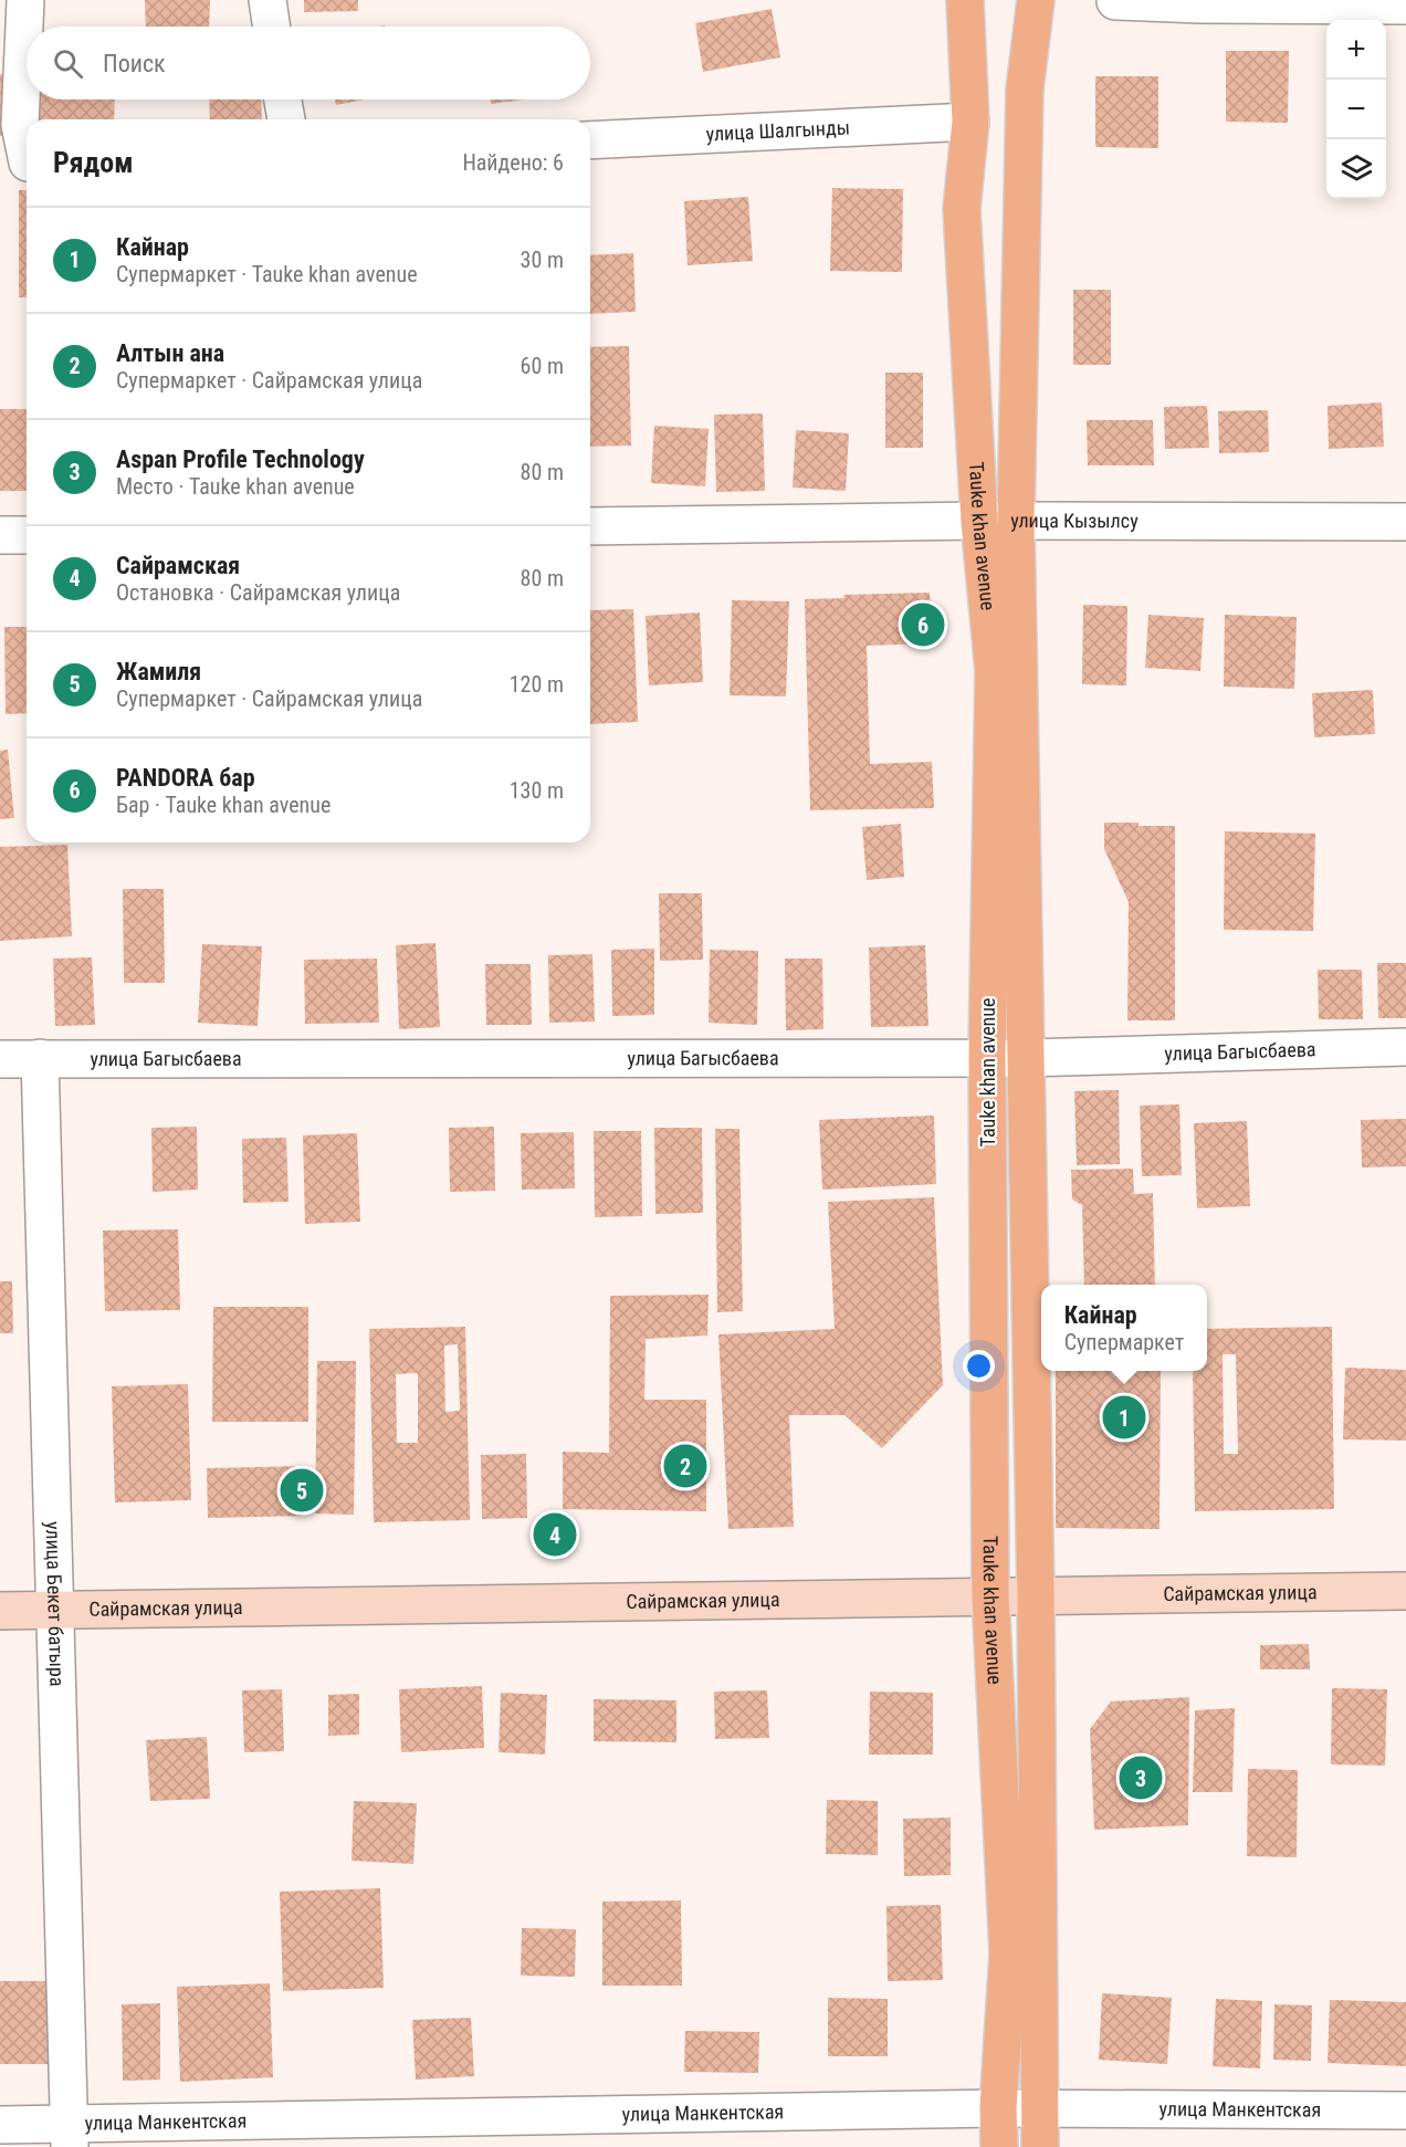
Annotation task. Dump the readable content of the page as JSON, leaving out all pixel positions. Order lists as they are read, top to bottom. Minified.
{"streets":{"main road":["Tauke khan avenue","Сайрамская улица"],"street":["улица Шалгынды","улица Кызылсу","улица Багысбаева","улица Бекет батыра","улица Манкентская"]},"crossings":[["улица Шалгынды","Tauke khan avenue"],["улица Кызылсу","Tauke khan avenue"],["Tauke khan avenue","улица Багысбаева"],["Tauke khan avenue","Сайрамская улица"],["Tauke khan avenue","улица Манкентская"],["улица Багысбаева","улица Бекет батыра"],["Сайрамская улица","улица Бекет батыра"],["улица Бекет батыра","улица Манкентская"]],"page":{"map_buttons":["+","−"],"search":"Поиск","heading":["Рядом","Найдено: 6"],"list":[{"mark":"1","name":"Кайнар","note":"Супермаркет · Tauke khan avenue","value":"30 m"},{"mark":"2","name":"Алтын ана","note":"Супермаркет · Сайрамская улица","value":"60 m"},{"mark":"3","name":"Aspan Profile Technology","note":"Место · Tauke khan avenue","value":"80 m"},{"mark":"4","name":"Сайрамская","note":"Остановка · Сайрамская улица","value":"80 m"},{"mark":"5","name":"Жамиля","note":"Супермаркет · Сайрамская улица","value":"120 m"},{"mark":"6","name":"PANDORA бар","note":"Бар · Tauke khan avenue","value":"130 m"}],"pins":["6","1","2","5","4","3"],"popup":["Кайнар","Супермаркет"]}}
